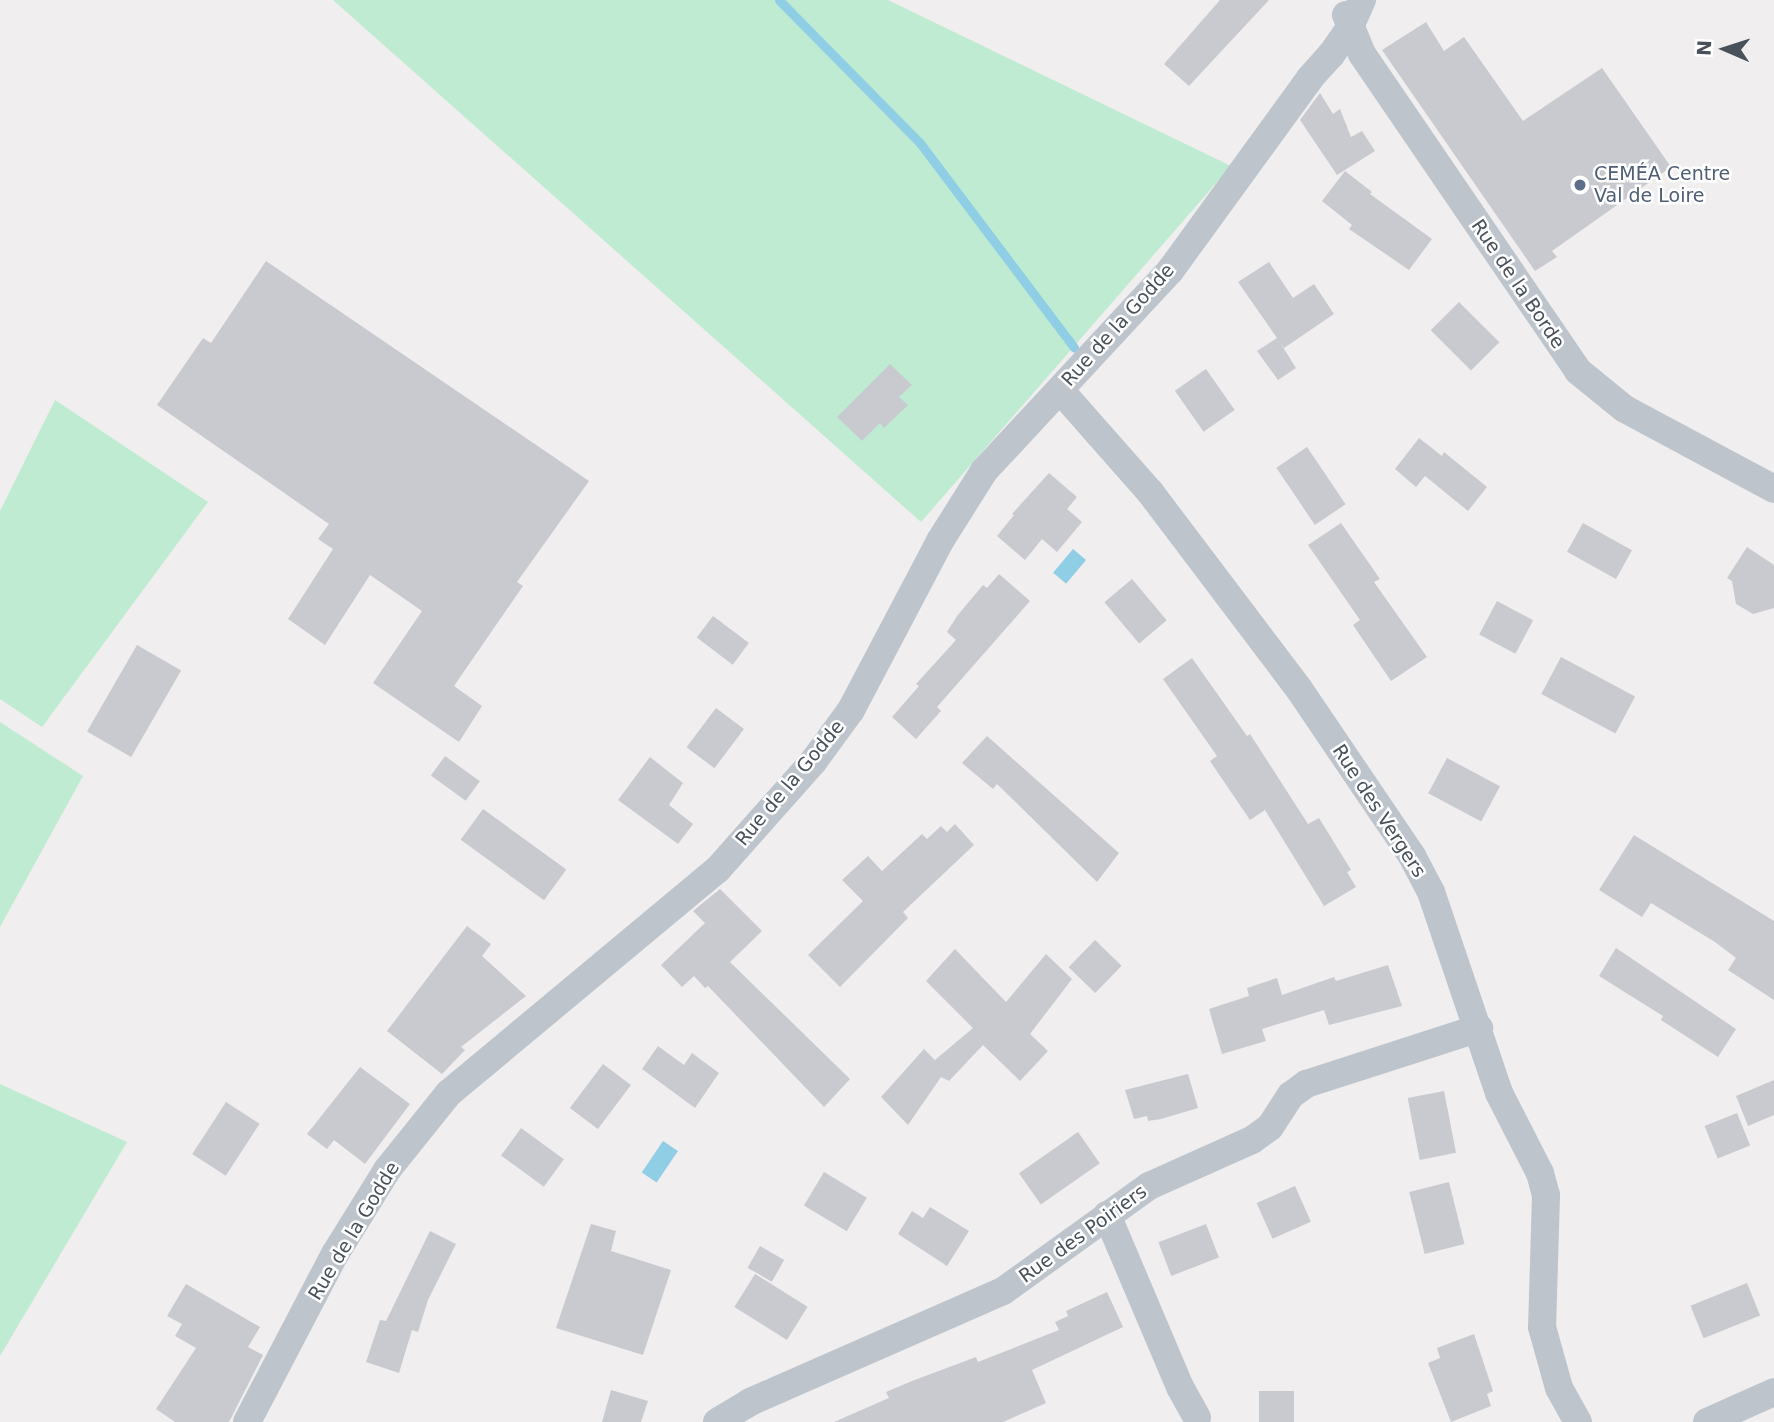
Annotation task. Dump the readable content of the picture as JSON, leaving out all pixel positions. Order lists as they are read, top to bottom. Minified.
{"streets":{"street":["Rue de la Borde","Rue de la Godde","Rue des Vergers","Rue des Poiriers"]},"crossings":[["Rue de la Borde","Rue de la Godde"],["Rue de la Godde","Rue des Vergers"],["Rue des Vergers","Rue des Poiriers"]],"places":["CEMÉA Centre Val de Loire"],"north":"left"}
